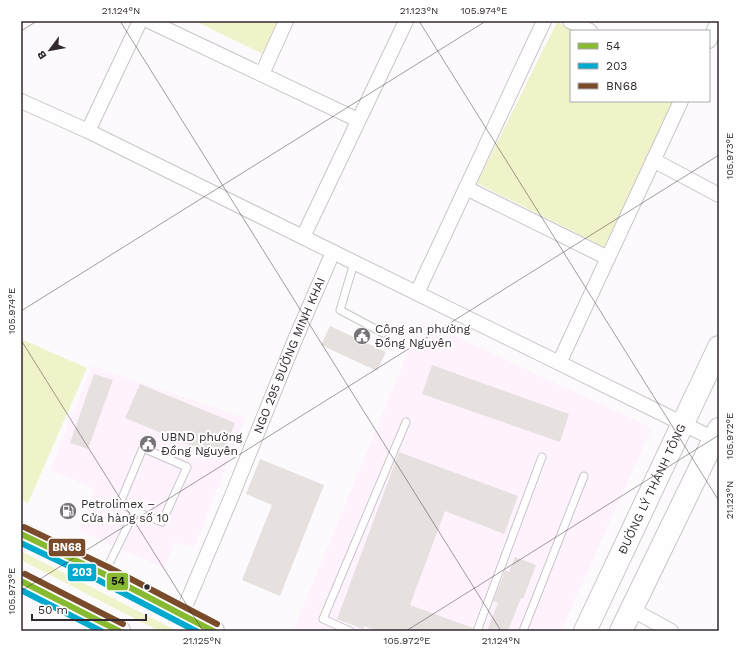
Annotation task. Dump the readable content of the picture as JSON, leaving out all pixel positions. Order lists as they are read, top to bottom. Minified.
{"streets":{"main road":["ĐƯỜNG LÝ THÁNH TÔNG"],"street":["NGO 295 ĐƯỜNG MINH KHAI"]},"places":{"public building":["Công an phường Đồng Nguyên","UBND phường Đồng Nguyên"],"fuel station":["Petrolimex – Cửa hàng số 10"]},"lines":["transit line BN68","transit line 54","transit line 203"],"legend":["54","203","BN68"],"scale_bar":"50 m","north":"bottom left","coordinates":["21.124°N","21.123°N","105.974°E","105.973°E","105.972°E","21.125°N"]}
